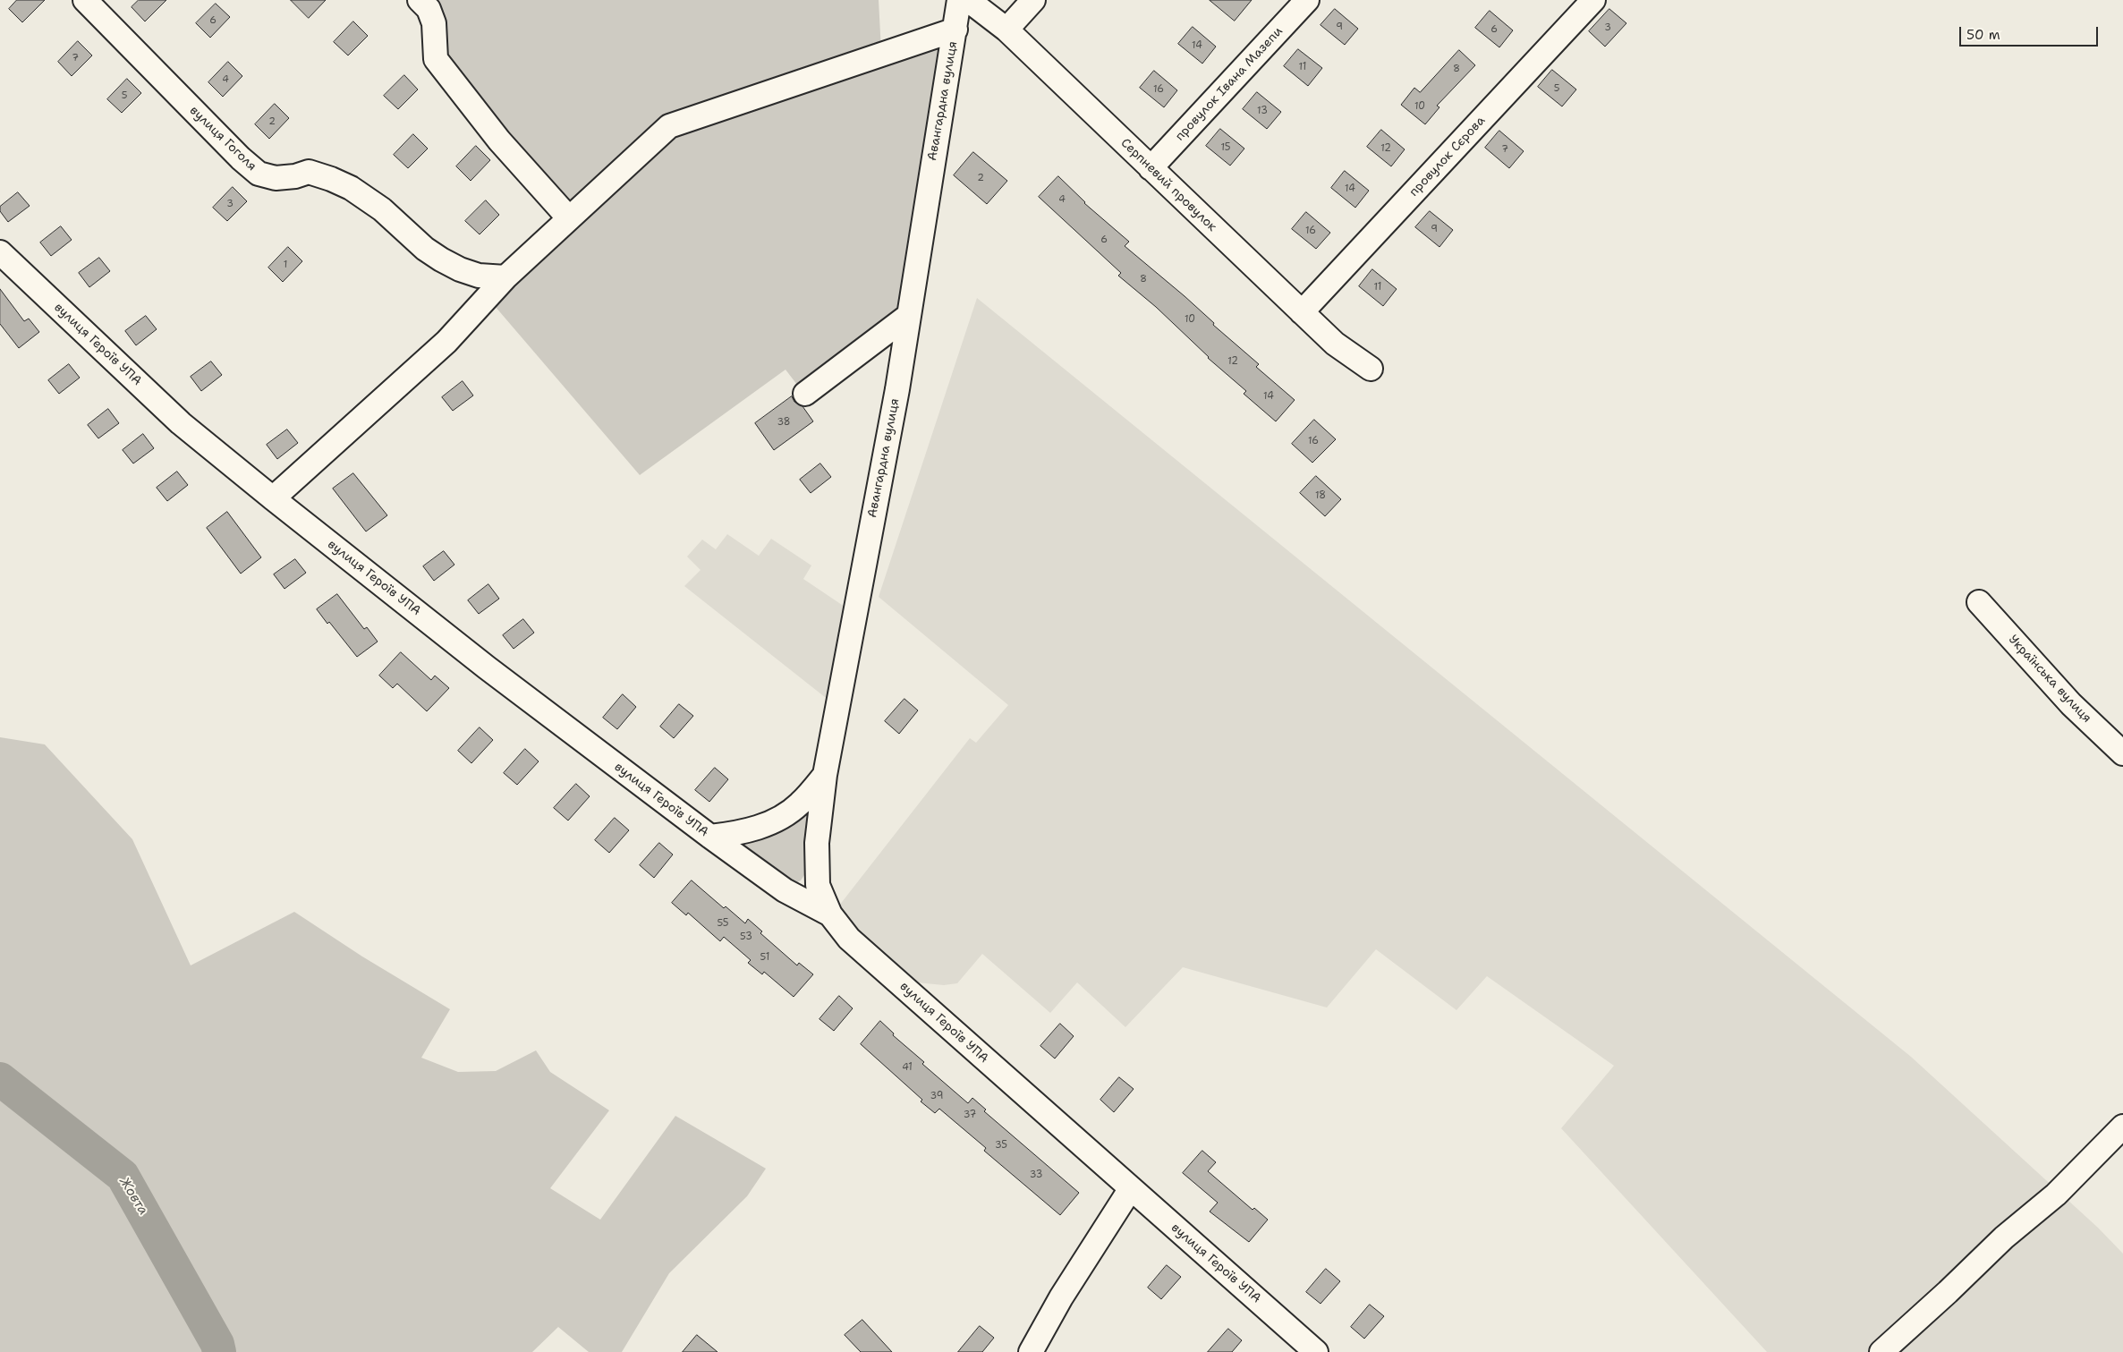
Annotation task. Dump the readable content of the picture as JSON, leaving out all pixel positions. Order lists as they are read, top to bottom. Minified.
{"streets":{"street":["провулок Івана Мазепи","Авангардна вулиця","вулиця Гоголя","провулок Сєрова","Серпневий провулок","вулиця Героїв УПА","Українська вулиця"]},"crossings":[["провулок Івана Мазепи","Серпневий провулок"],["Авангардна вулиця","вулиця Героїв УПА"],["провулок Сєрова","Серпневий провулок"]],"water":["Жовта"],"house_numbers":["6","9","3","6","14","7","11","8","4","5","16","5","10","13","2","15","12","7","2","14","4","3","9","16","6","1","8","11","10","12","14","38","16","18","55","53","51","41","39","37","35","33"],"scale_bar":"50 m"}
